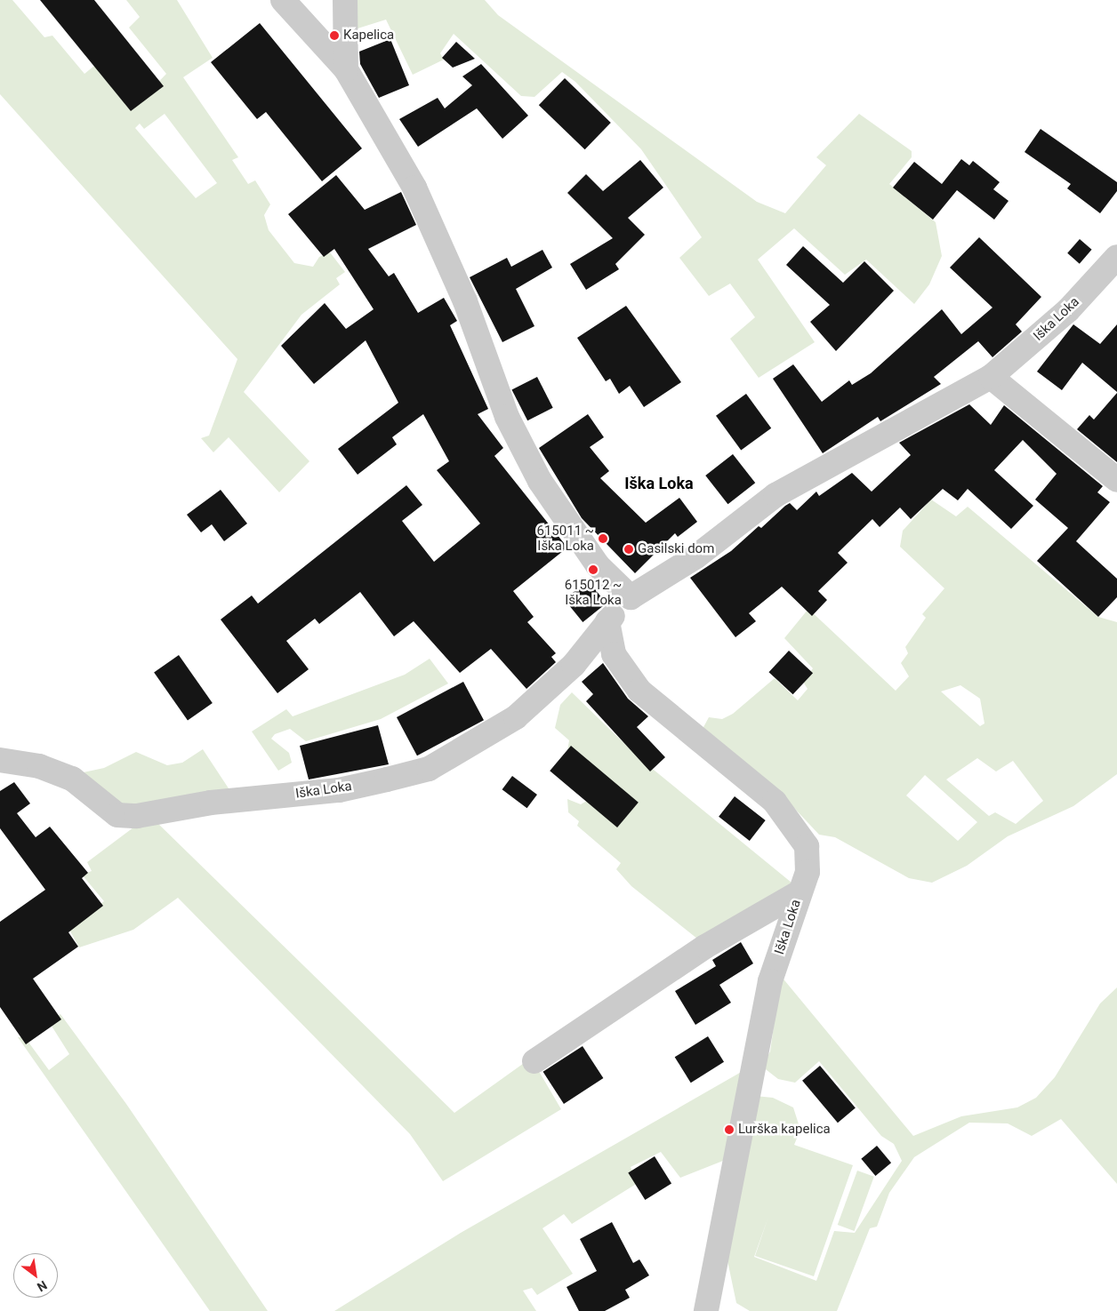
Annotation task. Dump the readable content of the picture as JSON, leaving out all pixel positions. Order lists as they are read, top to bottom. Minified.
{"streets":{"street":["Iška Loka"]},"districts":["Iška Loka"],"places":["Kapelica","615011 ~ Iška Loka","Gasilski dom","615012 ~ Iška Loka","Lurška kapelica"],"north":"bottom right"}
